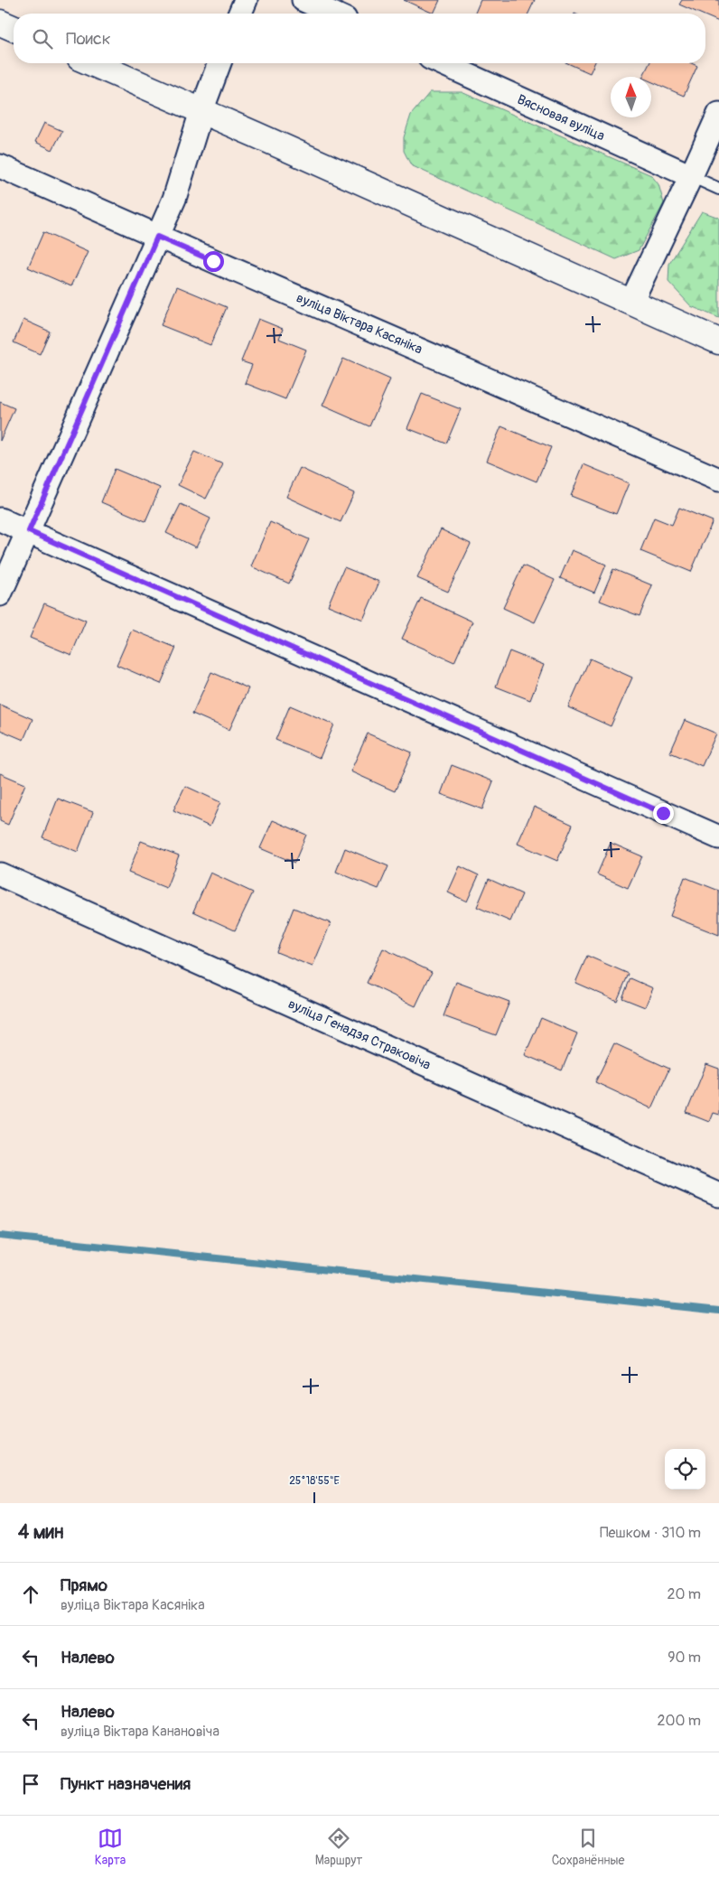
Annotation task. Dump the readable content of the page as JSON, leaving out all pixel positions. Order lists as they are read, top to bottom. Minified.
{"streets":{"street":["Вясновая вуліца","вуліца Віктара Касяніка","вуліца Генадзя Страковіча"]},"north":"top","page":{"search":"Поиск","heading":["4 мин","Пешком · 310 m"],"list":[["Прямо","вуліца Віктара Касяніка","20 m"],["Налево","90 m"],["Налево","вуліца Віктара Канановіча","200 m"],"Пункт назначения"],"nav":["Карта","Маршрут","Сохранённые"]},"coordinates":["25°18'55\"E"]}
